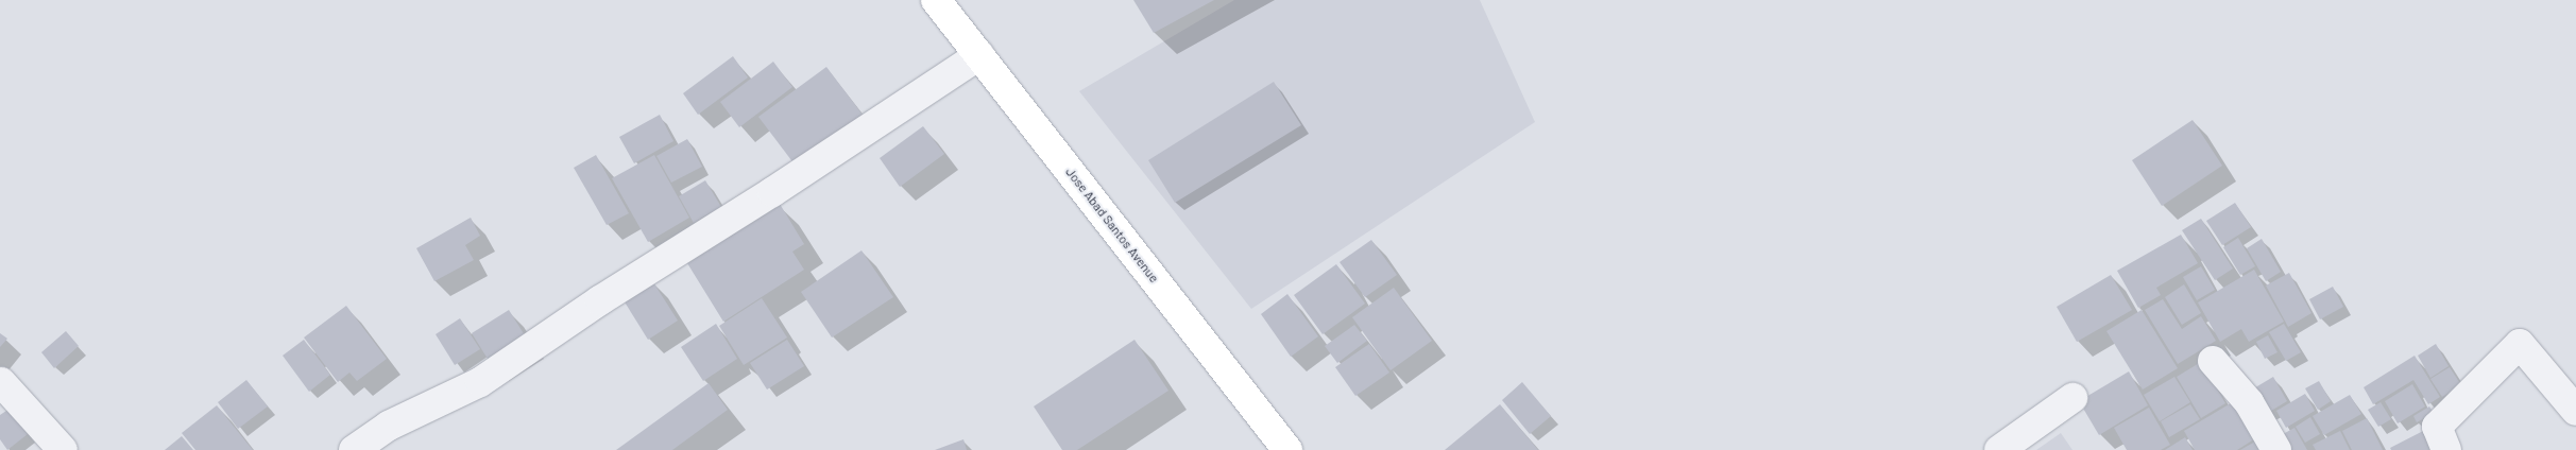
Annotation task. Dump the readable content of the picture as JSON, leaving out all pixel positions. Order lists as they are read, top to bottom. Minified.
{"streets":{"highway":["Jose Abad Santos Avenue"]}}
